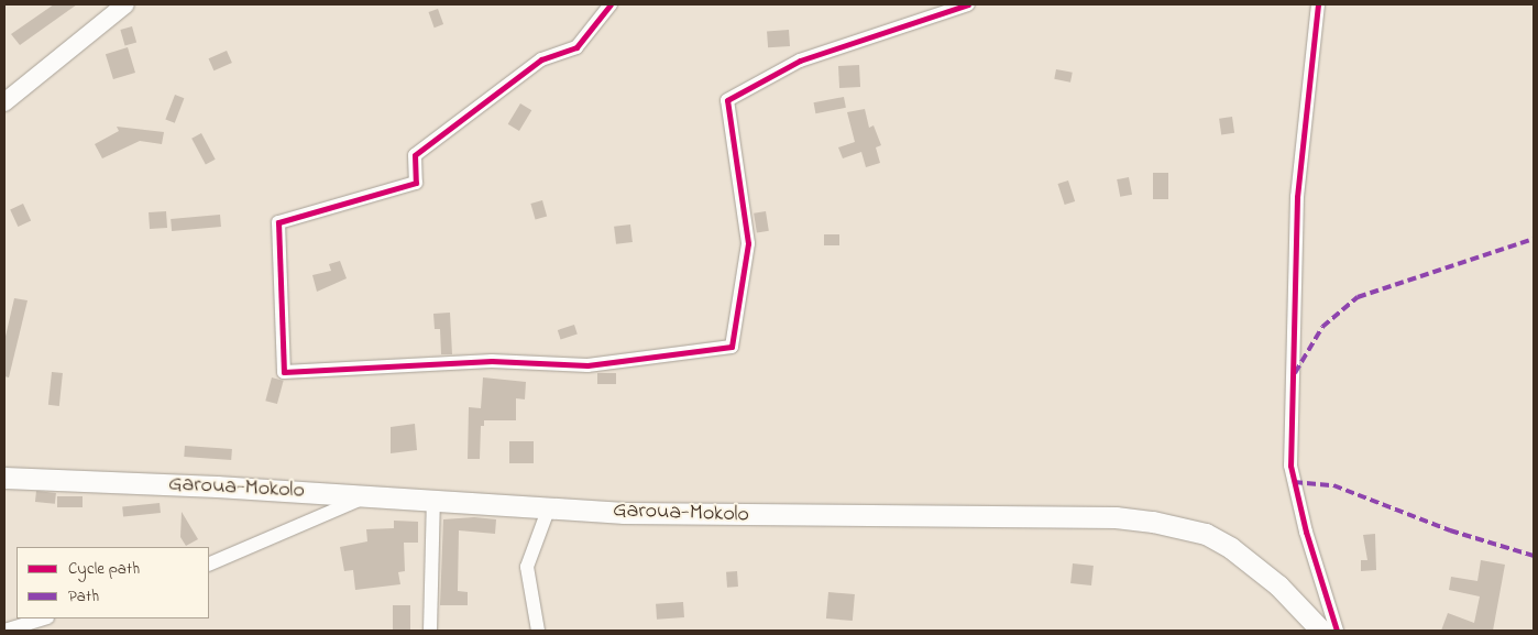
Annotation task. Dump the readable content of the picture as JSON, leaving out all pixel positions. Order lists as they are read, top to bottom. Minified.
{"streets":{"main road":["Garoua-Mokolo"]},"legend":["Cycle path","Path"]}
